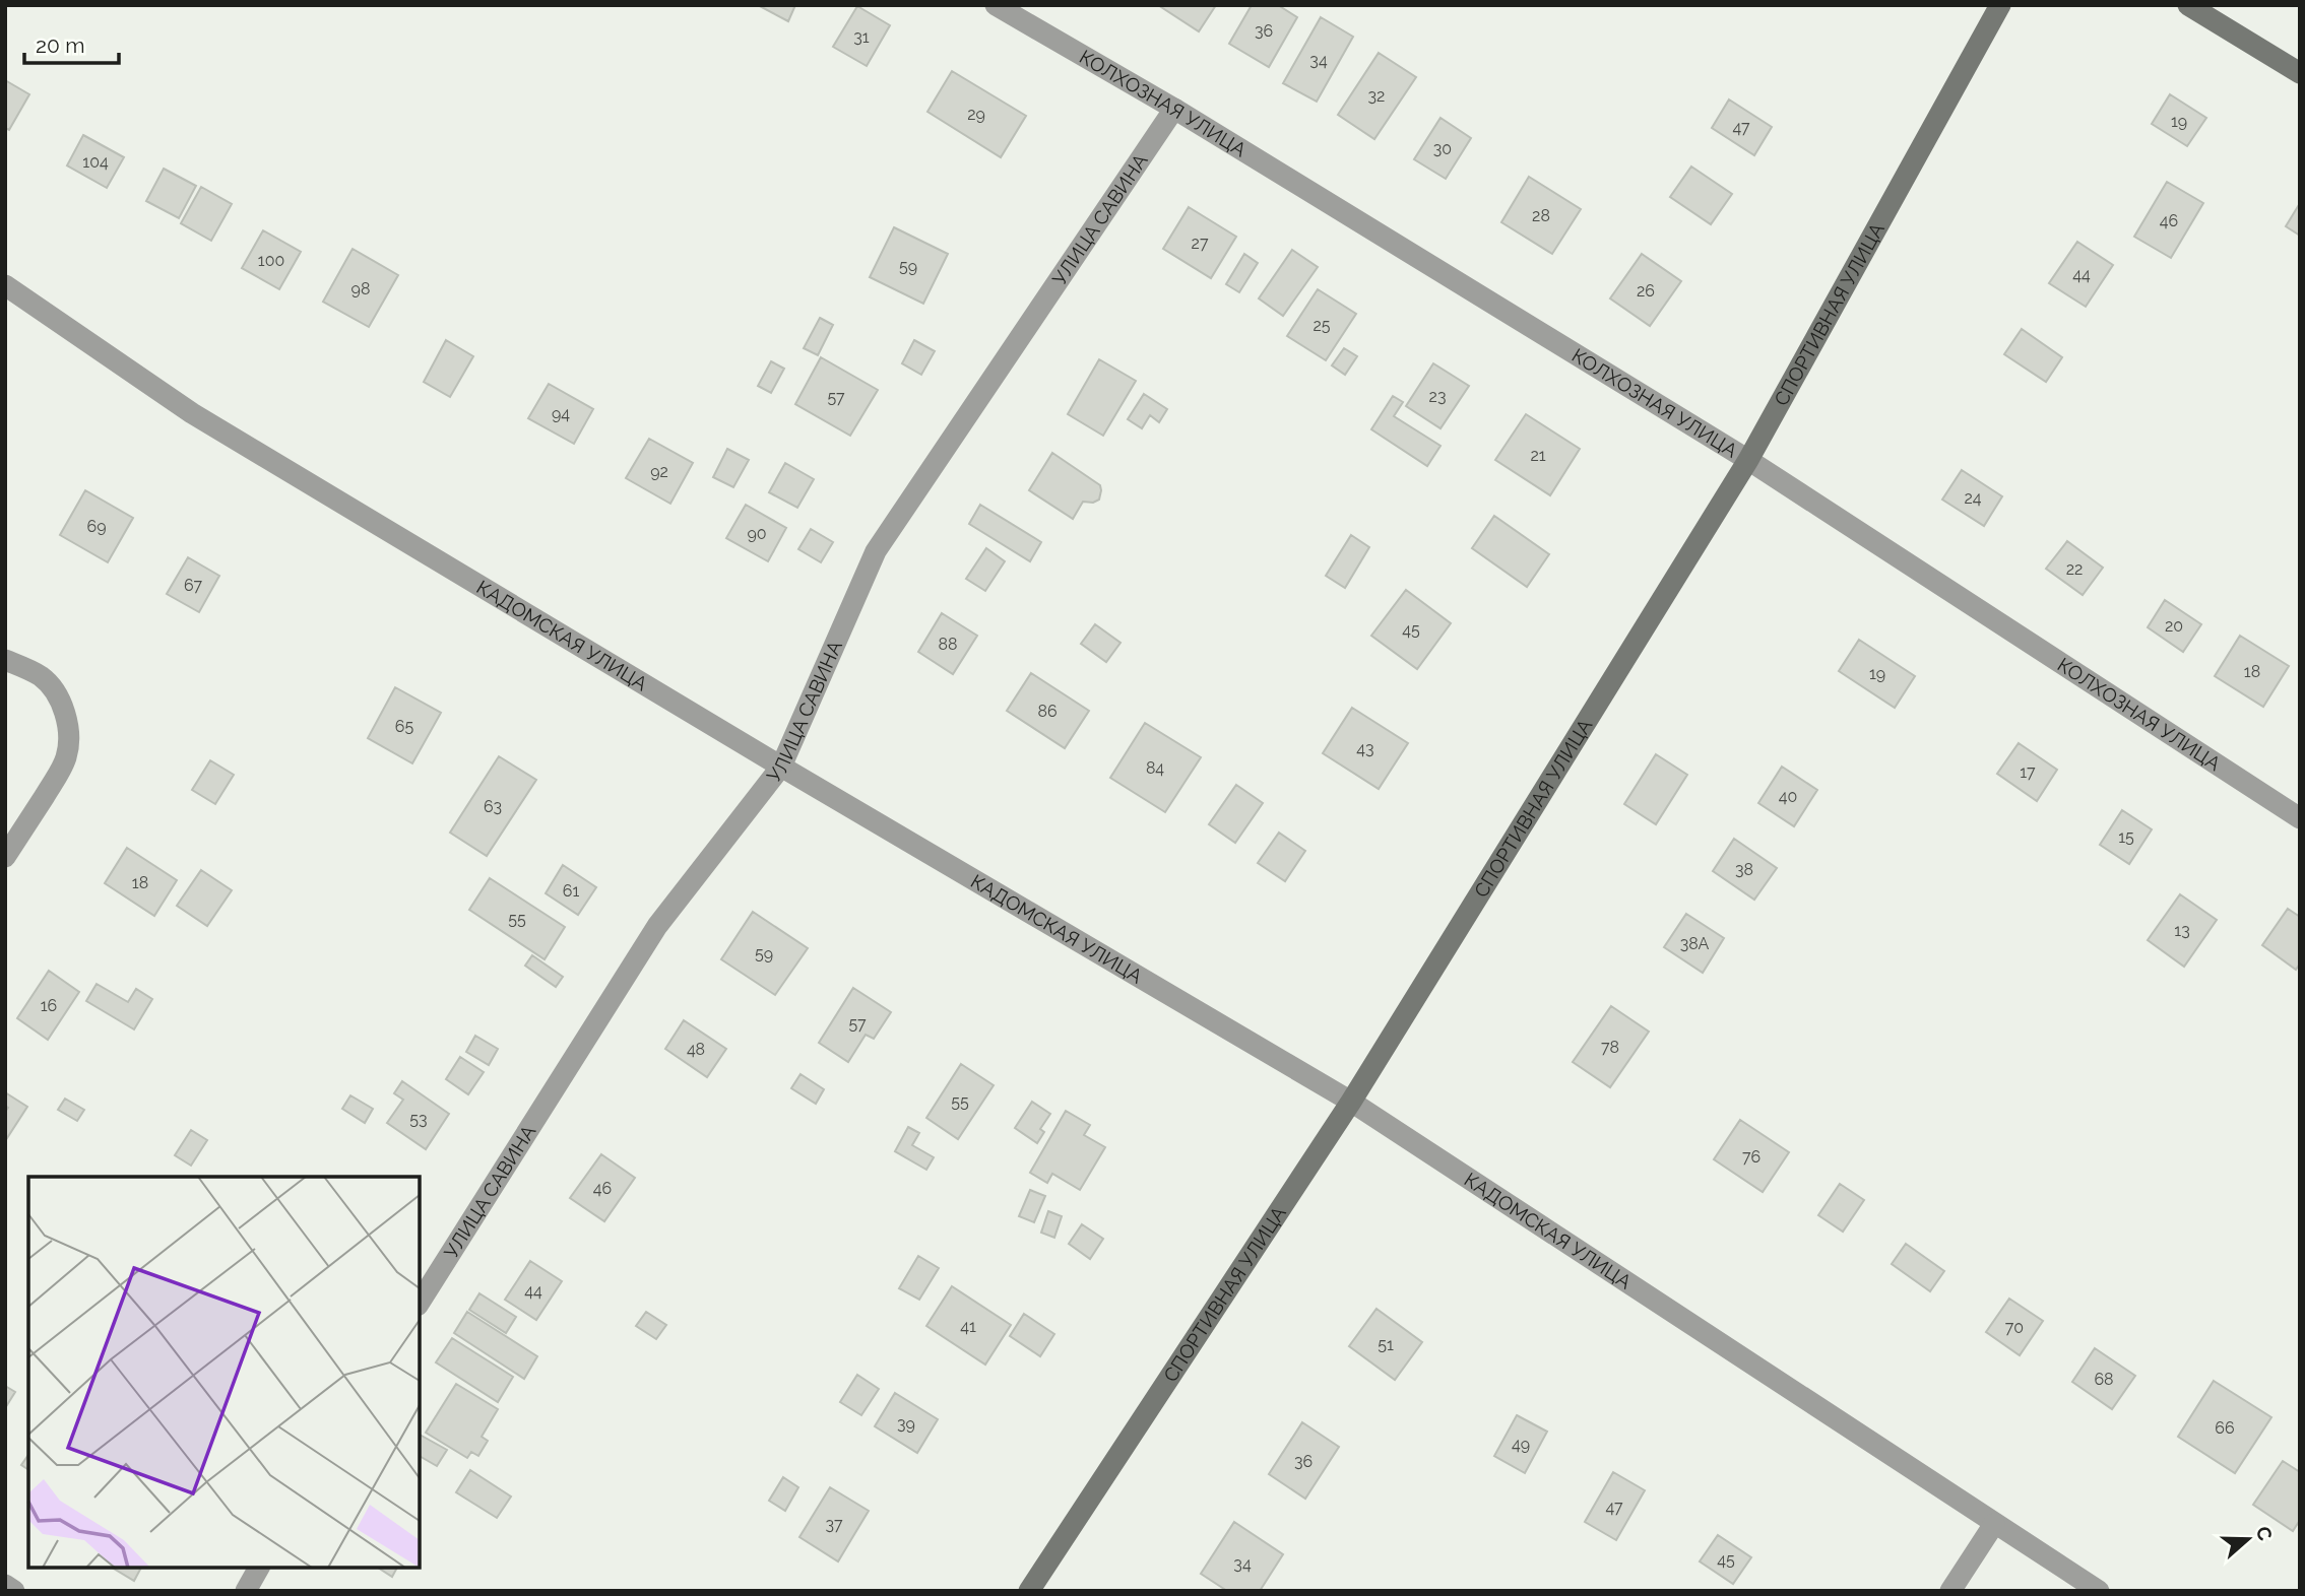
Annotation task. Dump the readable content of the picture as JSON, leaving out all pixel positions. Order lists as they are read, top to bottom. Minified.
{"streets":{"street":["КОЛХОЗНАЯ УЛИЦА","УЛИЦА САВИНА","СПОРТИВНАЯ УЛИЦА","КАДОМСКАЯ УЛИЦА"]},"crossings":[["КОЛХОЗНАЯ УЛИЦА","УЛИЦА САВИНА"],["КОЛХОЗНАЯ УЛИЦА","СПОРТИВНАЯ УЛИЦА"],["УЛИЦА САВИНА","КАДОМСКАЯ УЛИЦА"],["СПОРТИВНАЯ УЛИЦА","КАДОМСКАЯ УЛИЦА"]],"house_numbers":["36","31","34","32","29","19","47","30","104","28","46","27","100","59","44","98","26","25","23","57","94","21","92","24","69","90","22","67","20","45","88","18","19","86","65","43","84","17","40","63","15","38","18","61","55","13","38А","59","16","57","78","48","55","53","76","46","44","41","70","51","68","39","66","49","36","47","37","45","34"],"scale_bar":"20 m","north":"right"}
